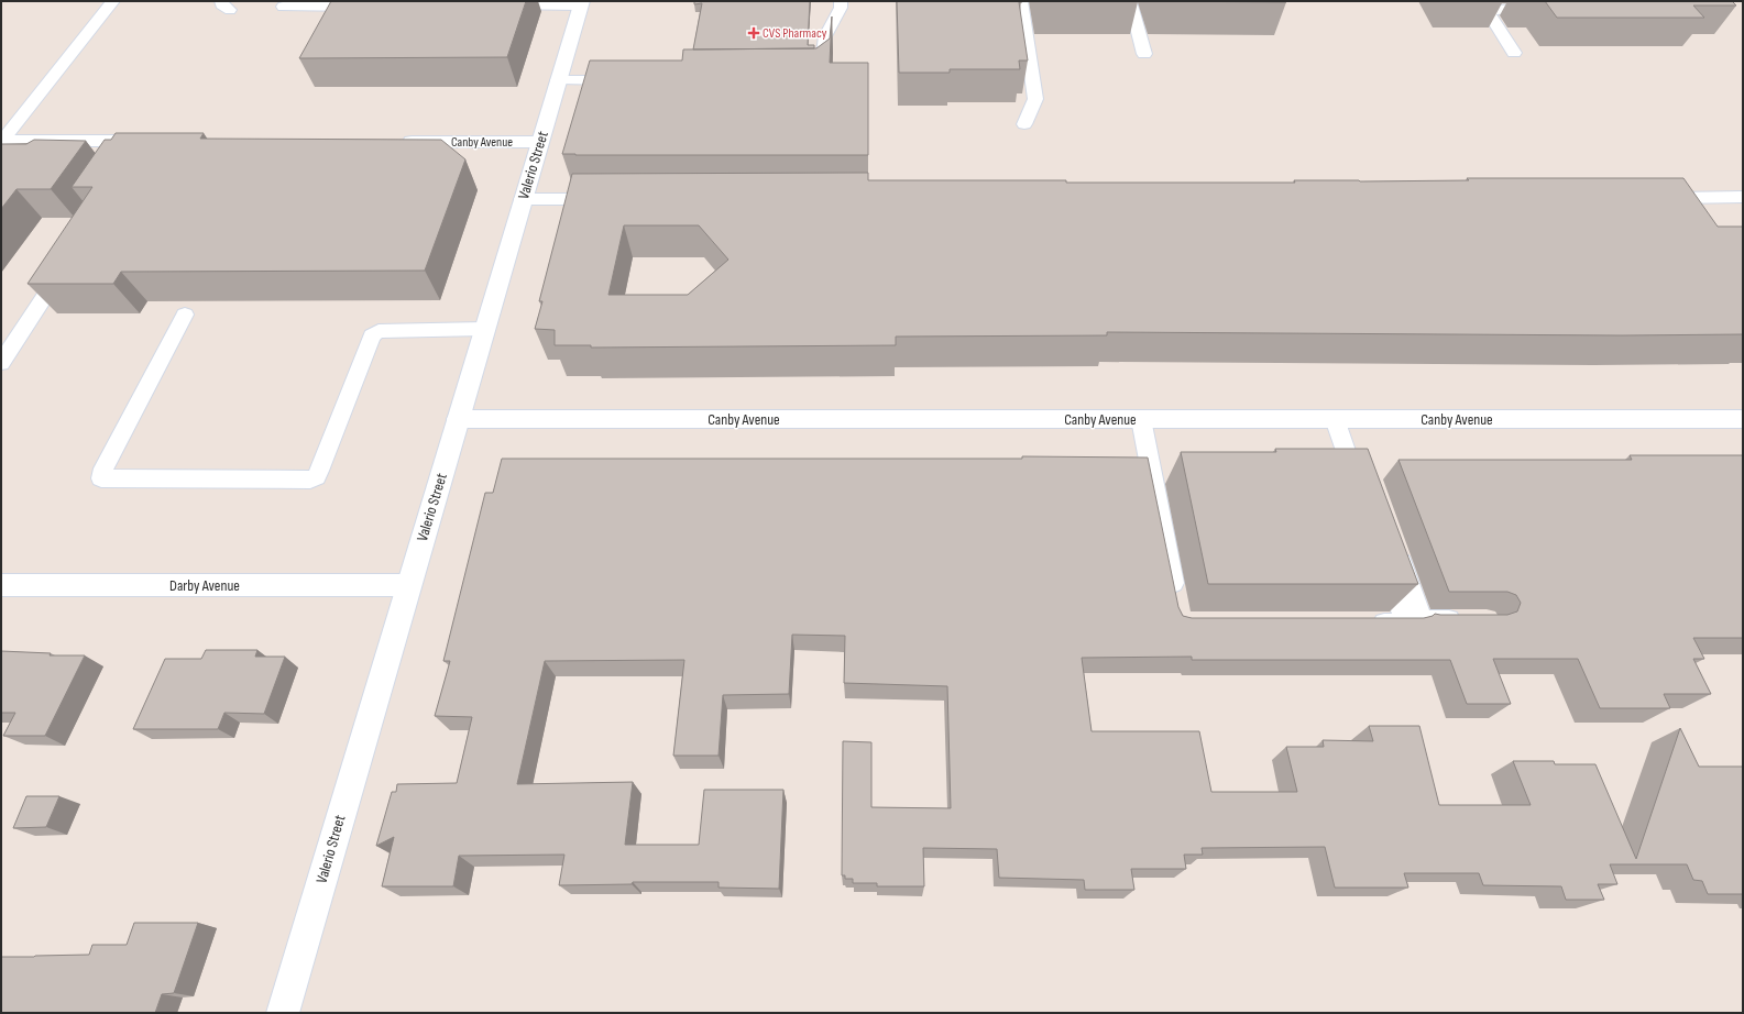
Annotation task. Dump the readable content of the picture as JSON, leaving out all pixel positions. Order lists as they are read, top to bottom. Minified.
{"streets":{"street":["Canby Avenue","Valerio Street","Darby Avenue"]},"crossings":[["Canby Avenue","Valerio Street"],["Valerio Street","Darby Avenue"]],"places":{"health":["CVS Pharmacy"]}}
